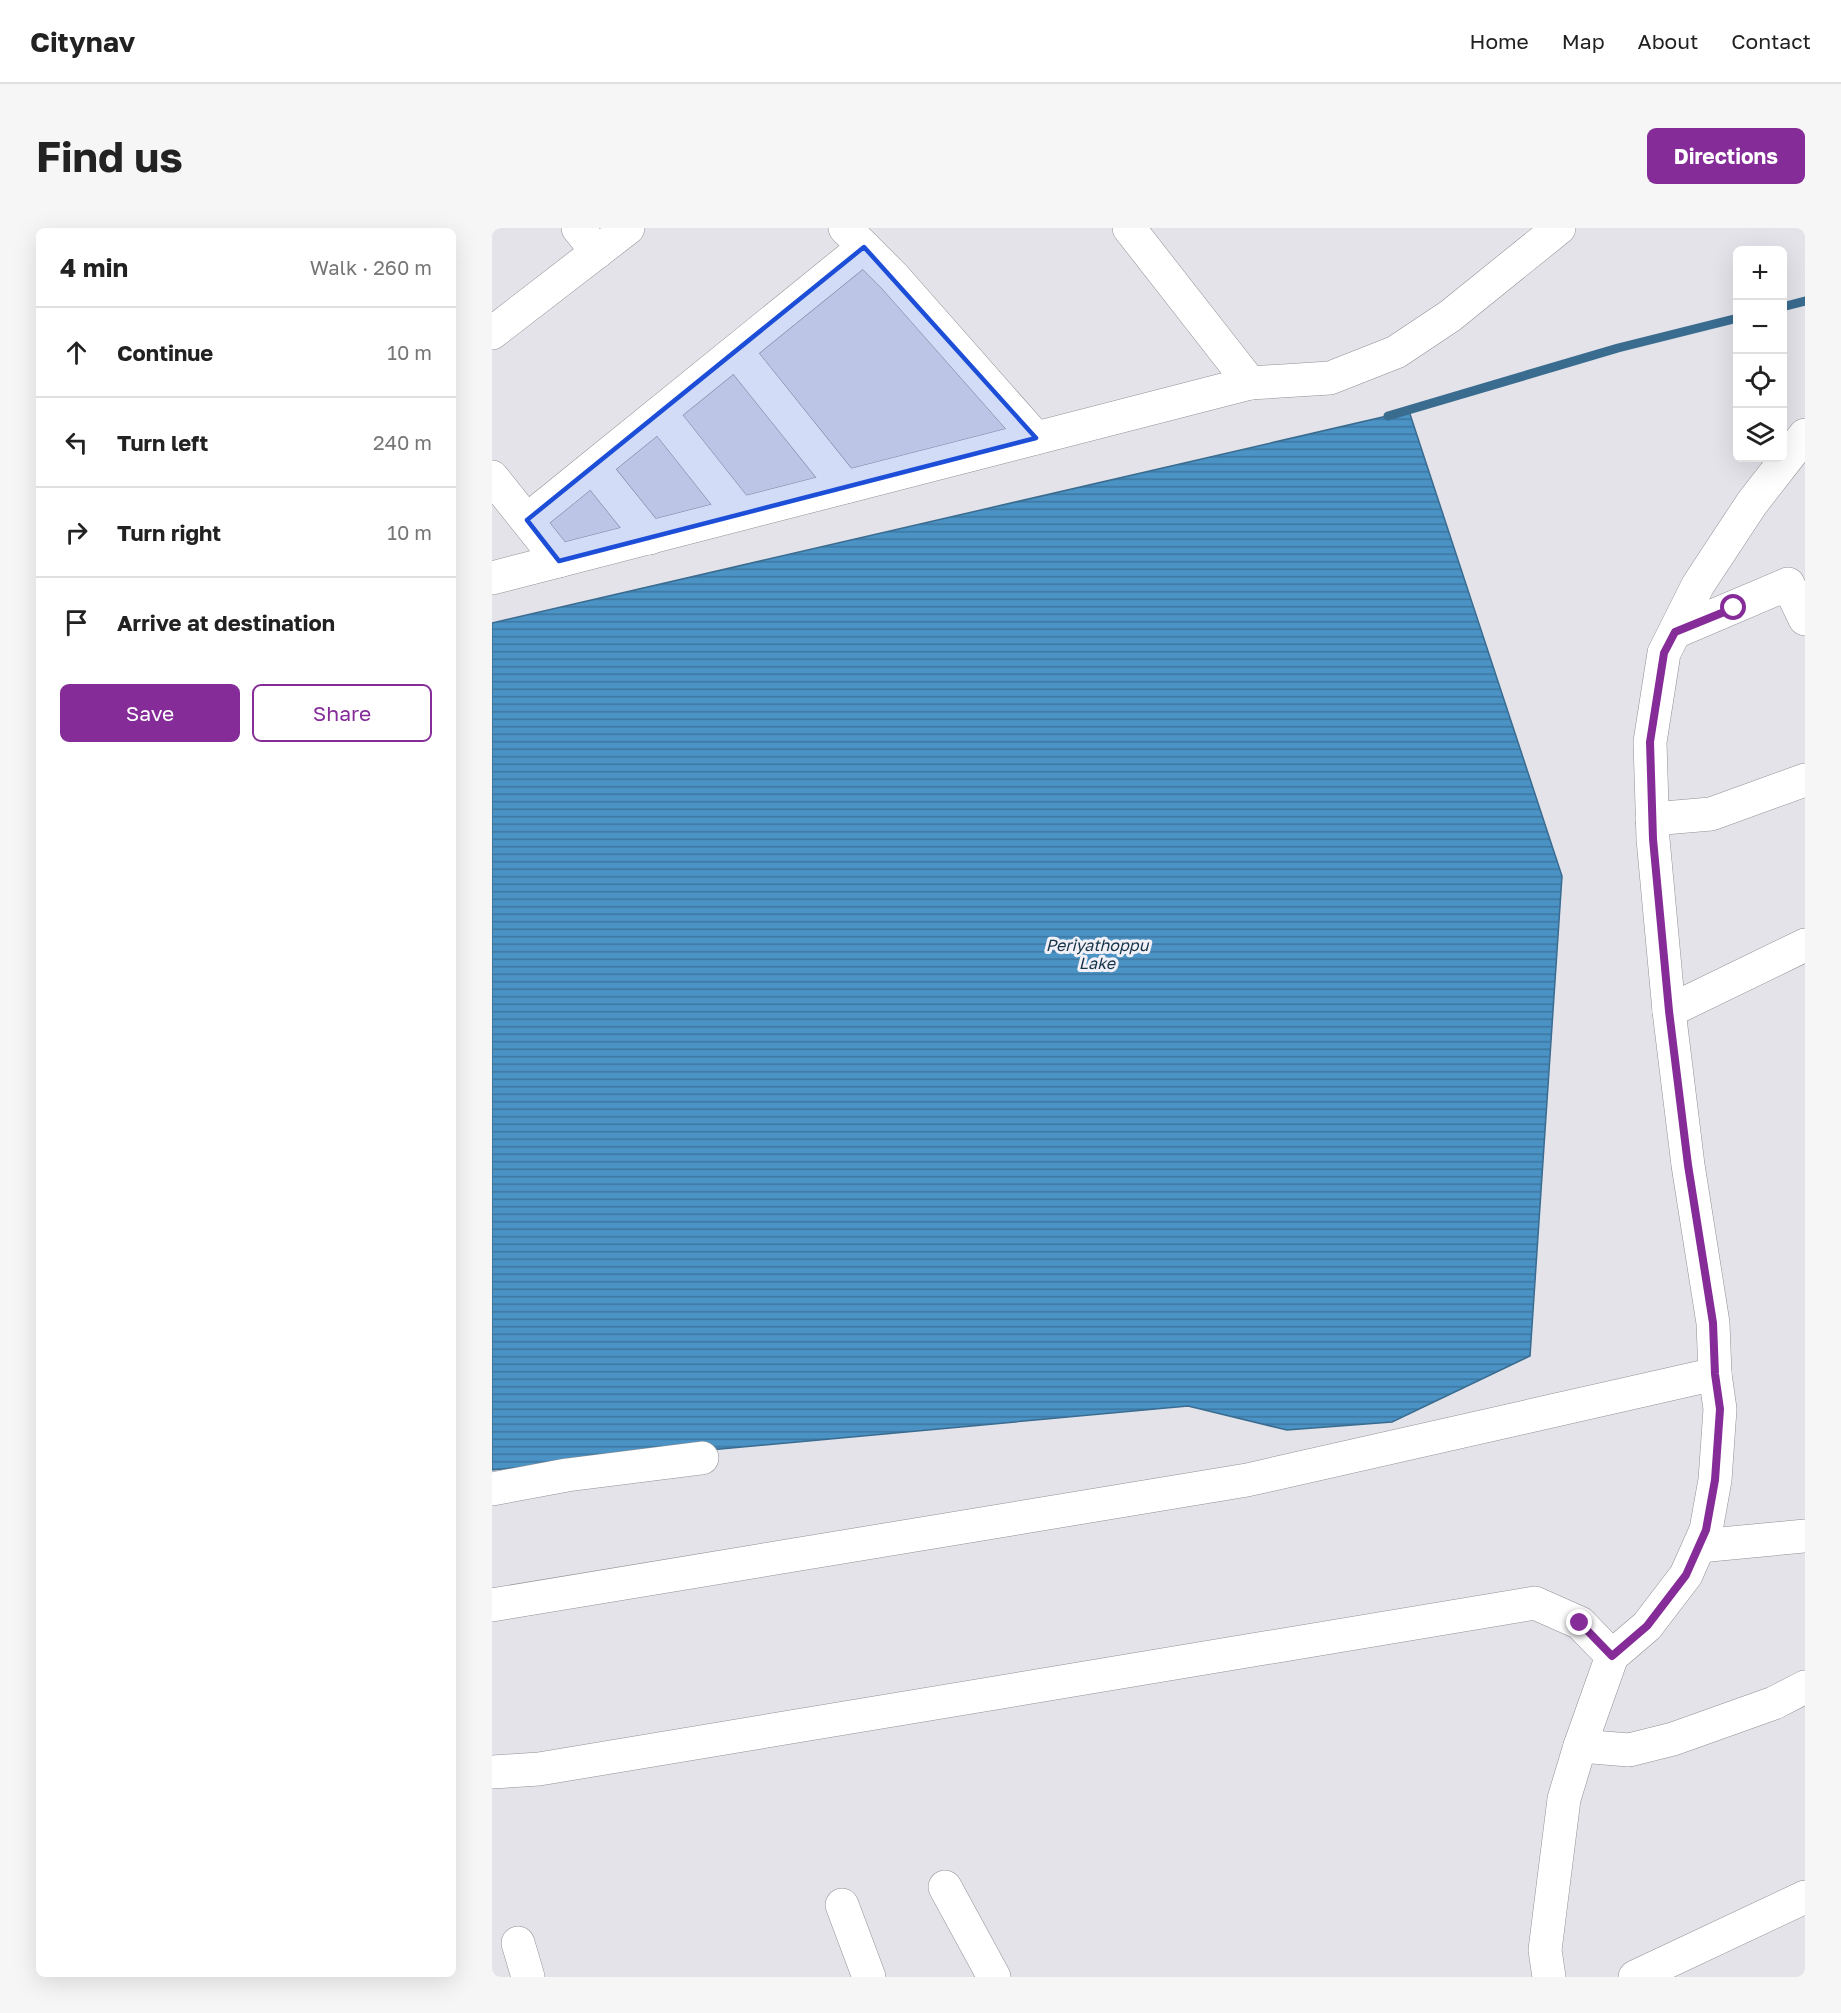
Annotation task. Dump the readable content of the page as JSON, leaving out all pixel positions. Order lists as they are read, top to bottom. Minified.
{"water":["Periyathoppu Lake"],"page":{"header":"Citynav","nav":["Home","Map","About","Contact"],"buttons":["Directions",["Save","Share"]],"title":"Find us","heading":["4 min","Walk · 260 m"],"map_buttons":["+","−"],"list":[["Continue","10 m"],["Turn left","240 m"],["Turn right","10 m"],"Arrive at destination"]}}
